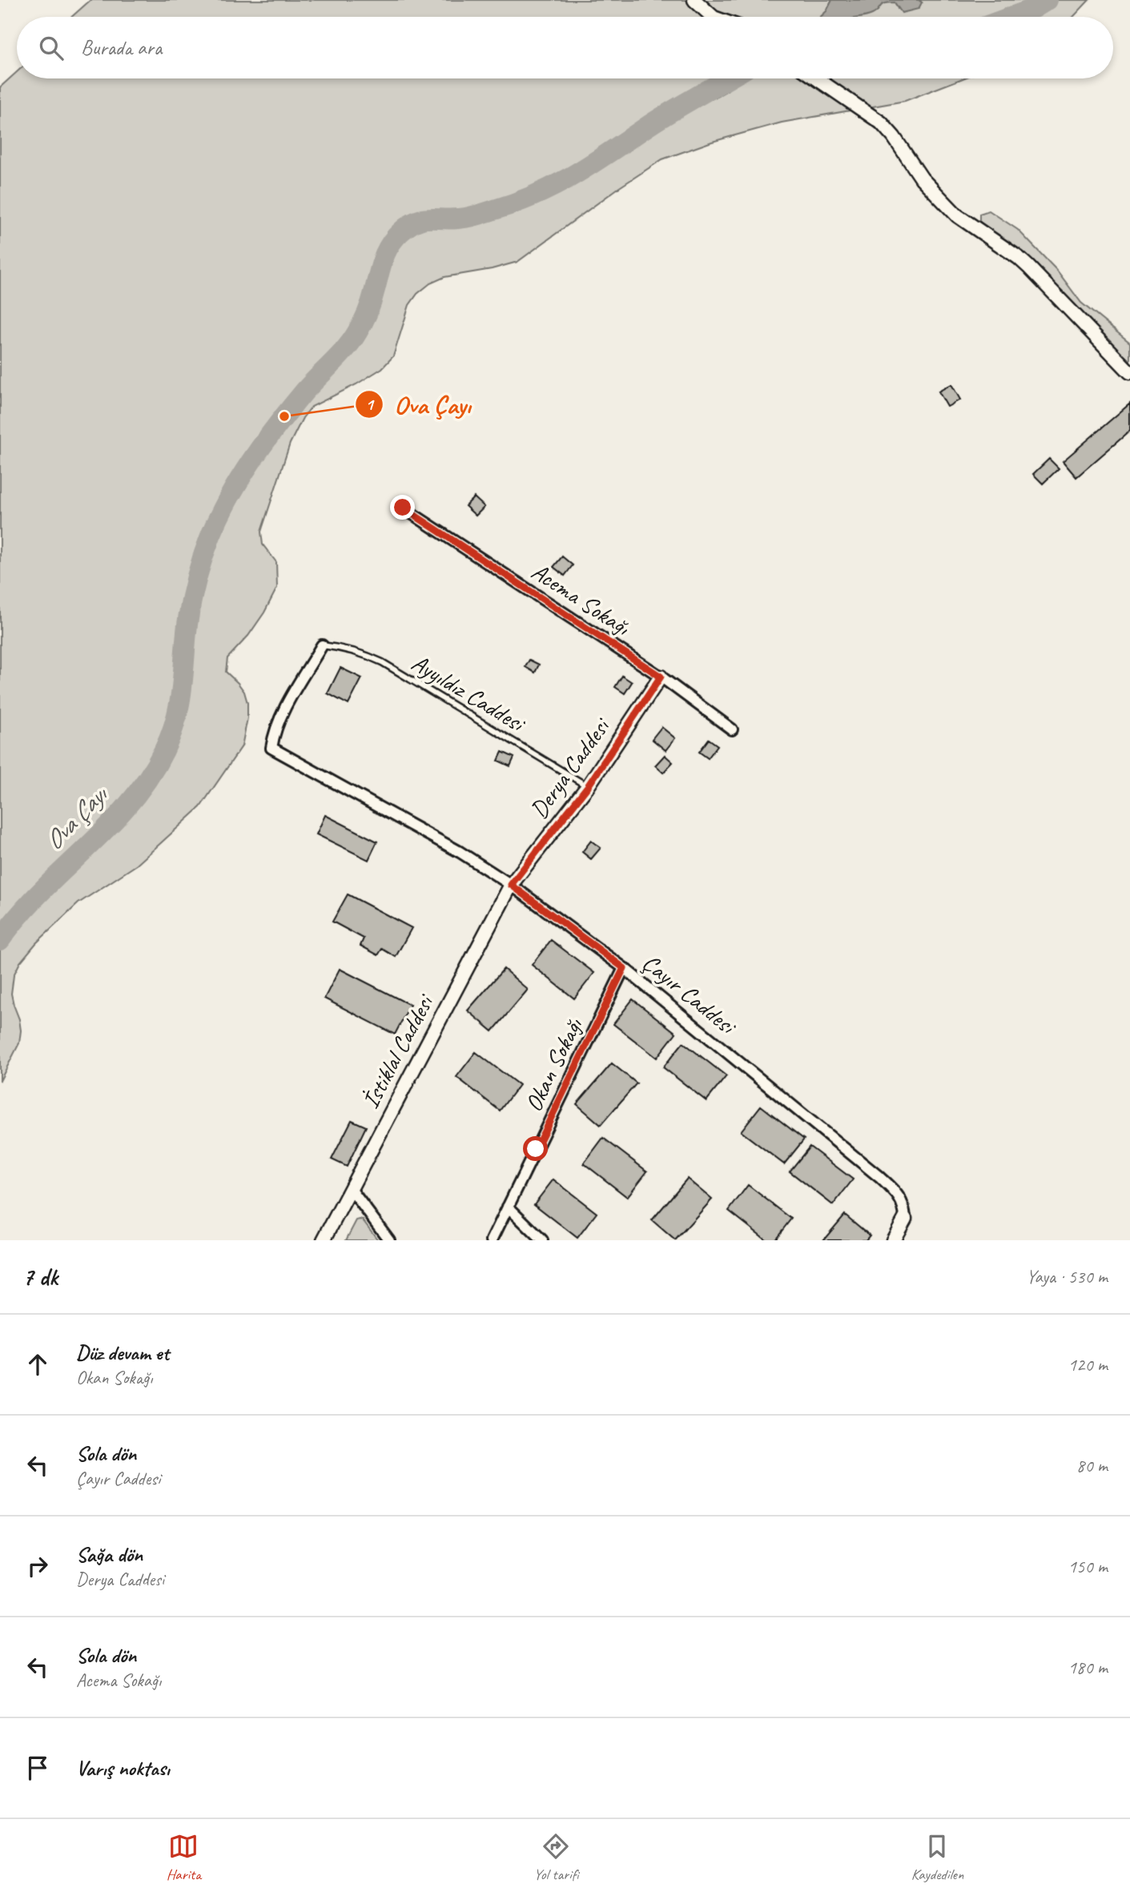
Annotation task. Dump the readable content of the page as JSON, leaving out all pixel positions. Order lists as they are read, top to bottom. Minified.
{"streets":{"street":["Acema Sokağı","Derya Caddesi","Çayır Caddesi","İstiklal Caddesi","Okan Sokağı"],"lane":["Ayyıldız Caddesi"]},"crossings":[["Acema Sokağı","Derya Caddesi"],["Ayyıldız Caddesi","Derya Caddesi"],["Ayyıldız Caddesi","Çayır Caddesi"],["Derya Caddesi","Çayır Caddesi"],["Derya Caddesi","İstiklal Caddesi"],["Çayır Caddesi","İstiklal Caddesi"],["Çayır Caddesi","Okan Sokağı"]],"water":["Ova Çayı"],"places":["Ova Çayı"],"page":{"search":"Burada ara","heading":["7 dk","Yaya · 530 m"],"list":[["Düz devam et","Okan Sokağı","120 m"],["Sola dön","Çayır Caddesi","80 m"],["Sağa dön","Derya Caddesi","150 m"],["Sola dön","Acema Sokağı","180 m"],"Varış noktası"],"nav":["Harita","Yol tarifi","Kaydedilen"]}}
